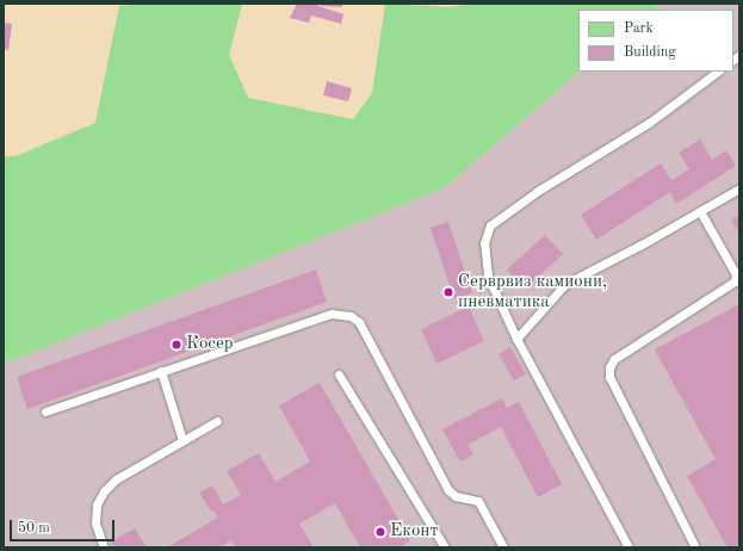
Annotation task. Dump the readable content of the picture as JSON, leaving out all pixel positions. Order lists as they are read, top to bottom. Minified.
{"places":["Серврвиз камиони, пневматика","Косер","Еконт"],"legend":["Park","Building"],"scale_bar":"50 m"}
